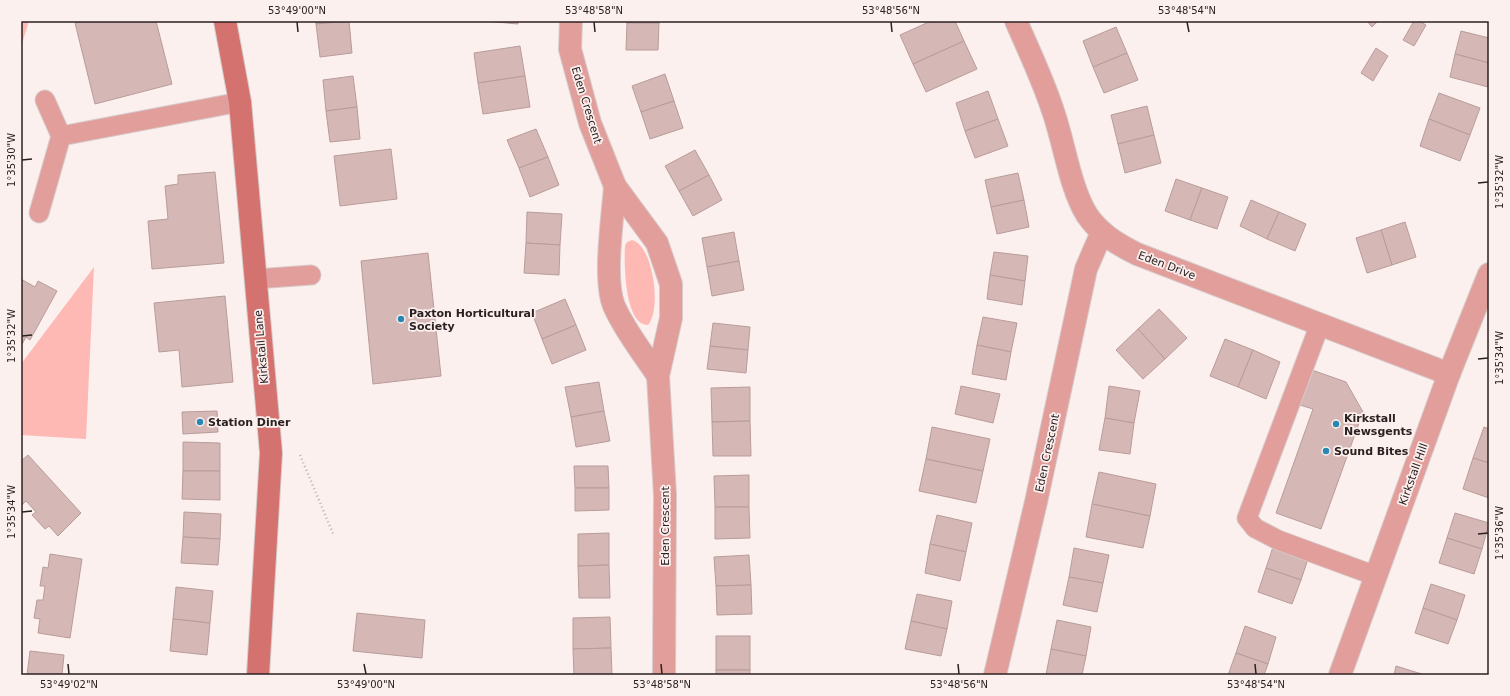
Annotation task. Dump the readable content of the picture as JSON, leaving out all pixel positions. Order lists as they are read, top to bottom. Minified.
{"streets":{"main road":["Kirkstall Lane"],"street":["Eden Crescent","Eden Drive","Kirkstall Hill"]},"crossings":[["Eden Crescent","Eden Drive"],["Eden Drive","Kirkstall Hill"]],"places":["Paxton Horticultural Society","Station Diner","Kirkstall Newsgents","Sound Bites"],"coordinates":["53°49'00\"N","53°48'58\"N","53°48'56\"N","53°48'54\"N","1°35'30\"W","1°35'32\"W","1°35'34\"W","1°35'36\"W","53°49'02\"N"]}
